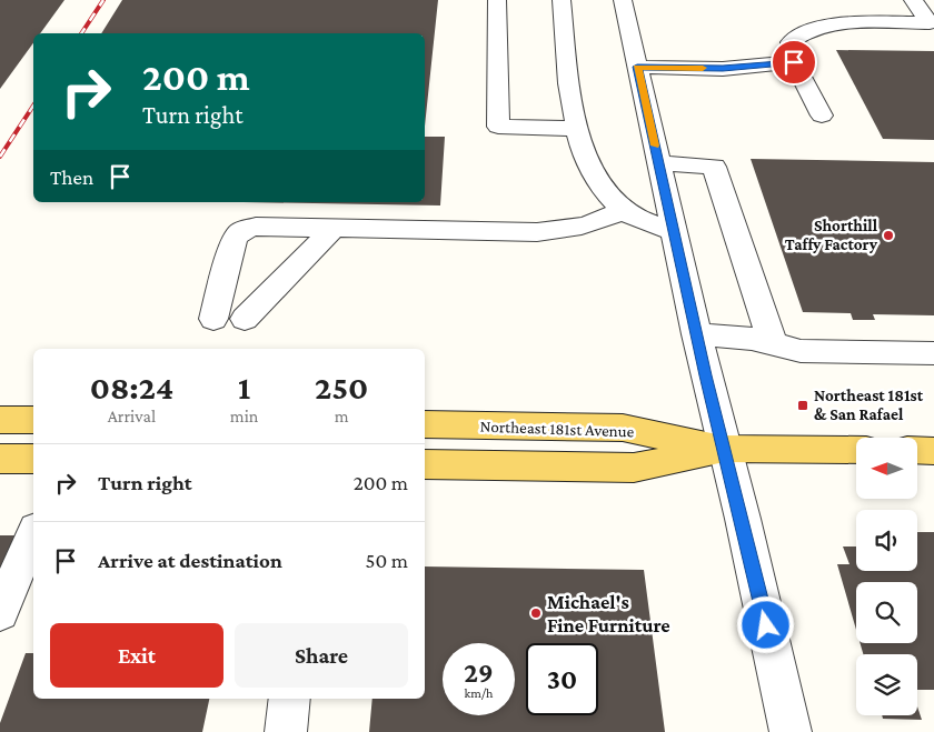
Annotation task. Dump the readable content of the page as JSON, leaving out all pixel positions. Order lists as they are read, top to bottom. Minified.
{"streets":{"main road":["Northeast 181st Avenue"]},"places":{"other":["Shorthill Taffy Factory","Michael's Fine Furniture"],"transit":["Northeast 181st & San Rafael"]},"north":"left","page":{"turn":["200 m","Turn right"],"then":"Then","eta":["08:24","Arrival","1","min","250","m"],"list":[{"name":"Turn right","value":"200 m"},{"name":"Arrive at destination","value":"50 m"}],"buttons":["Exit","Share"],"speed":"29 km/h","limit":"30"}}
